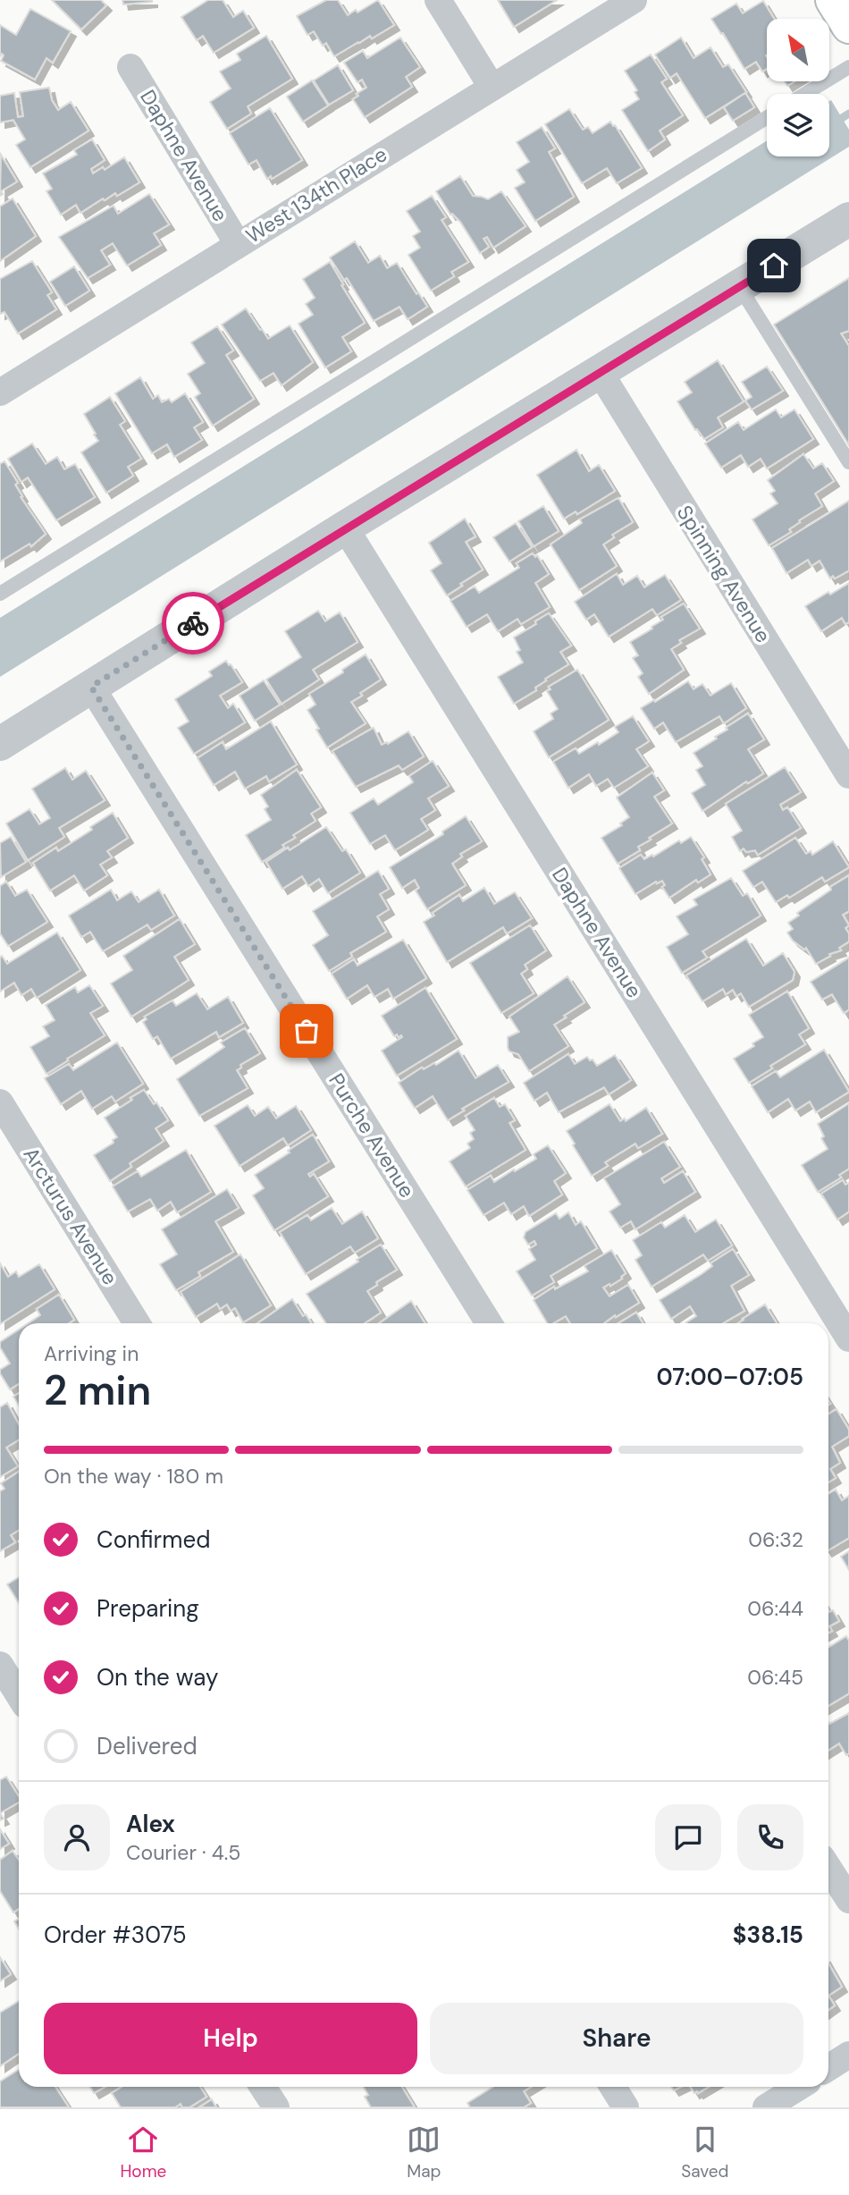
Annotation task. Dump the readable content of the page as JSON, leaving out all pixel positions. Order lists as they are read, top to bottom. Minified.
{"streets":{"street":["Daphne Avenue","West 134th Place","Spinning Avenue","Purche Avenue","Arcturus Avenue"]},"crossings":[["Daphne Avenue","West 134th Place"]],"north":"top left","page":{"heading":["2 min","Arriving in","07:00–07:05"],"panel":["Alex","Courier · 4.5","Order #3075","$38.15"],"bar":"On the way · 180 m","list":[["Confirmed","06:32"],["Preparing","06:44"],["On the way","06:45"],"Delivered"],"buttons":["Help","Share"],"tabs":["Home","Map","Saved"]}}
